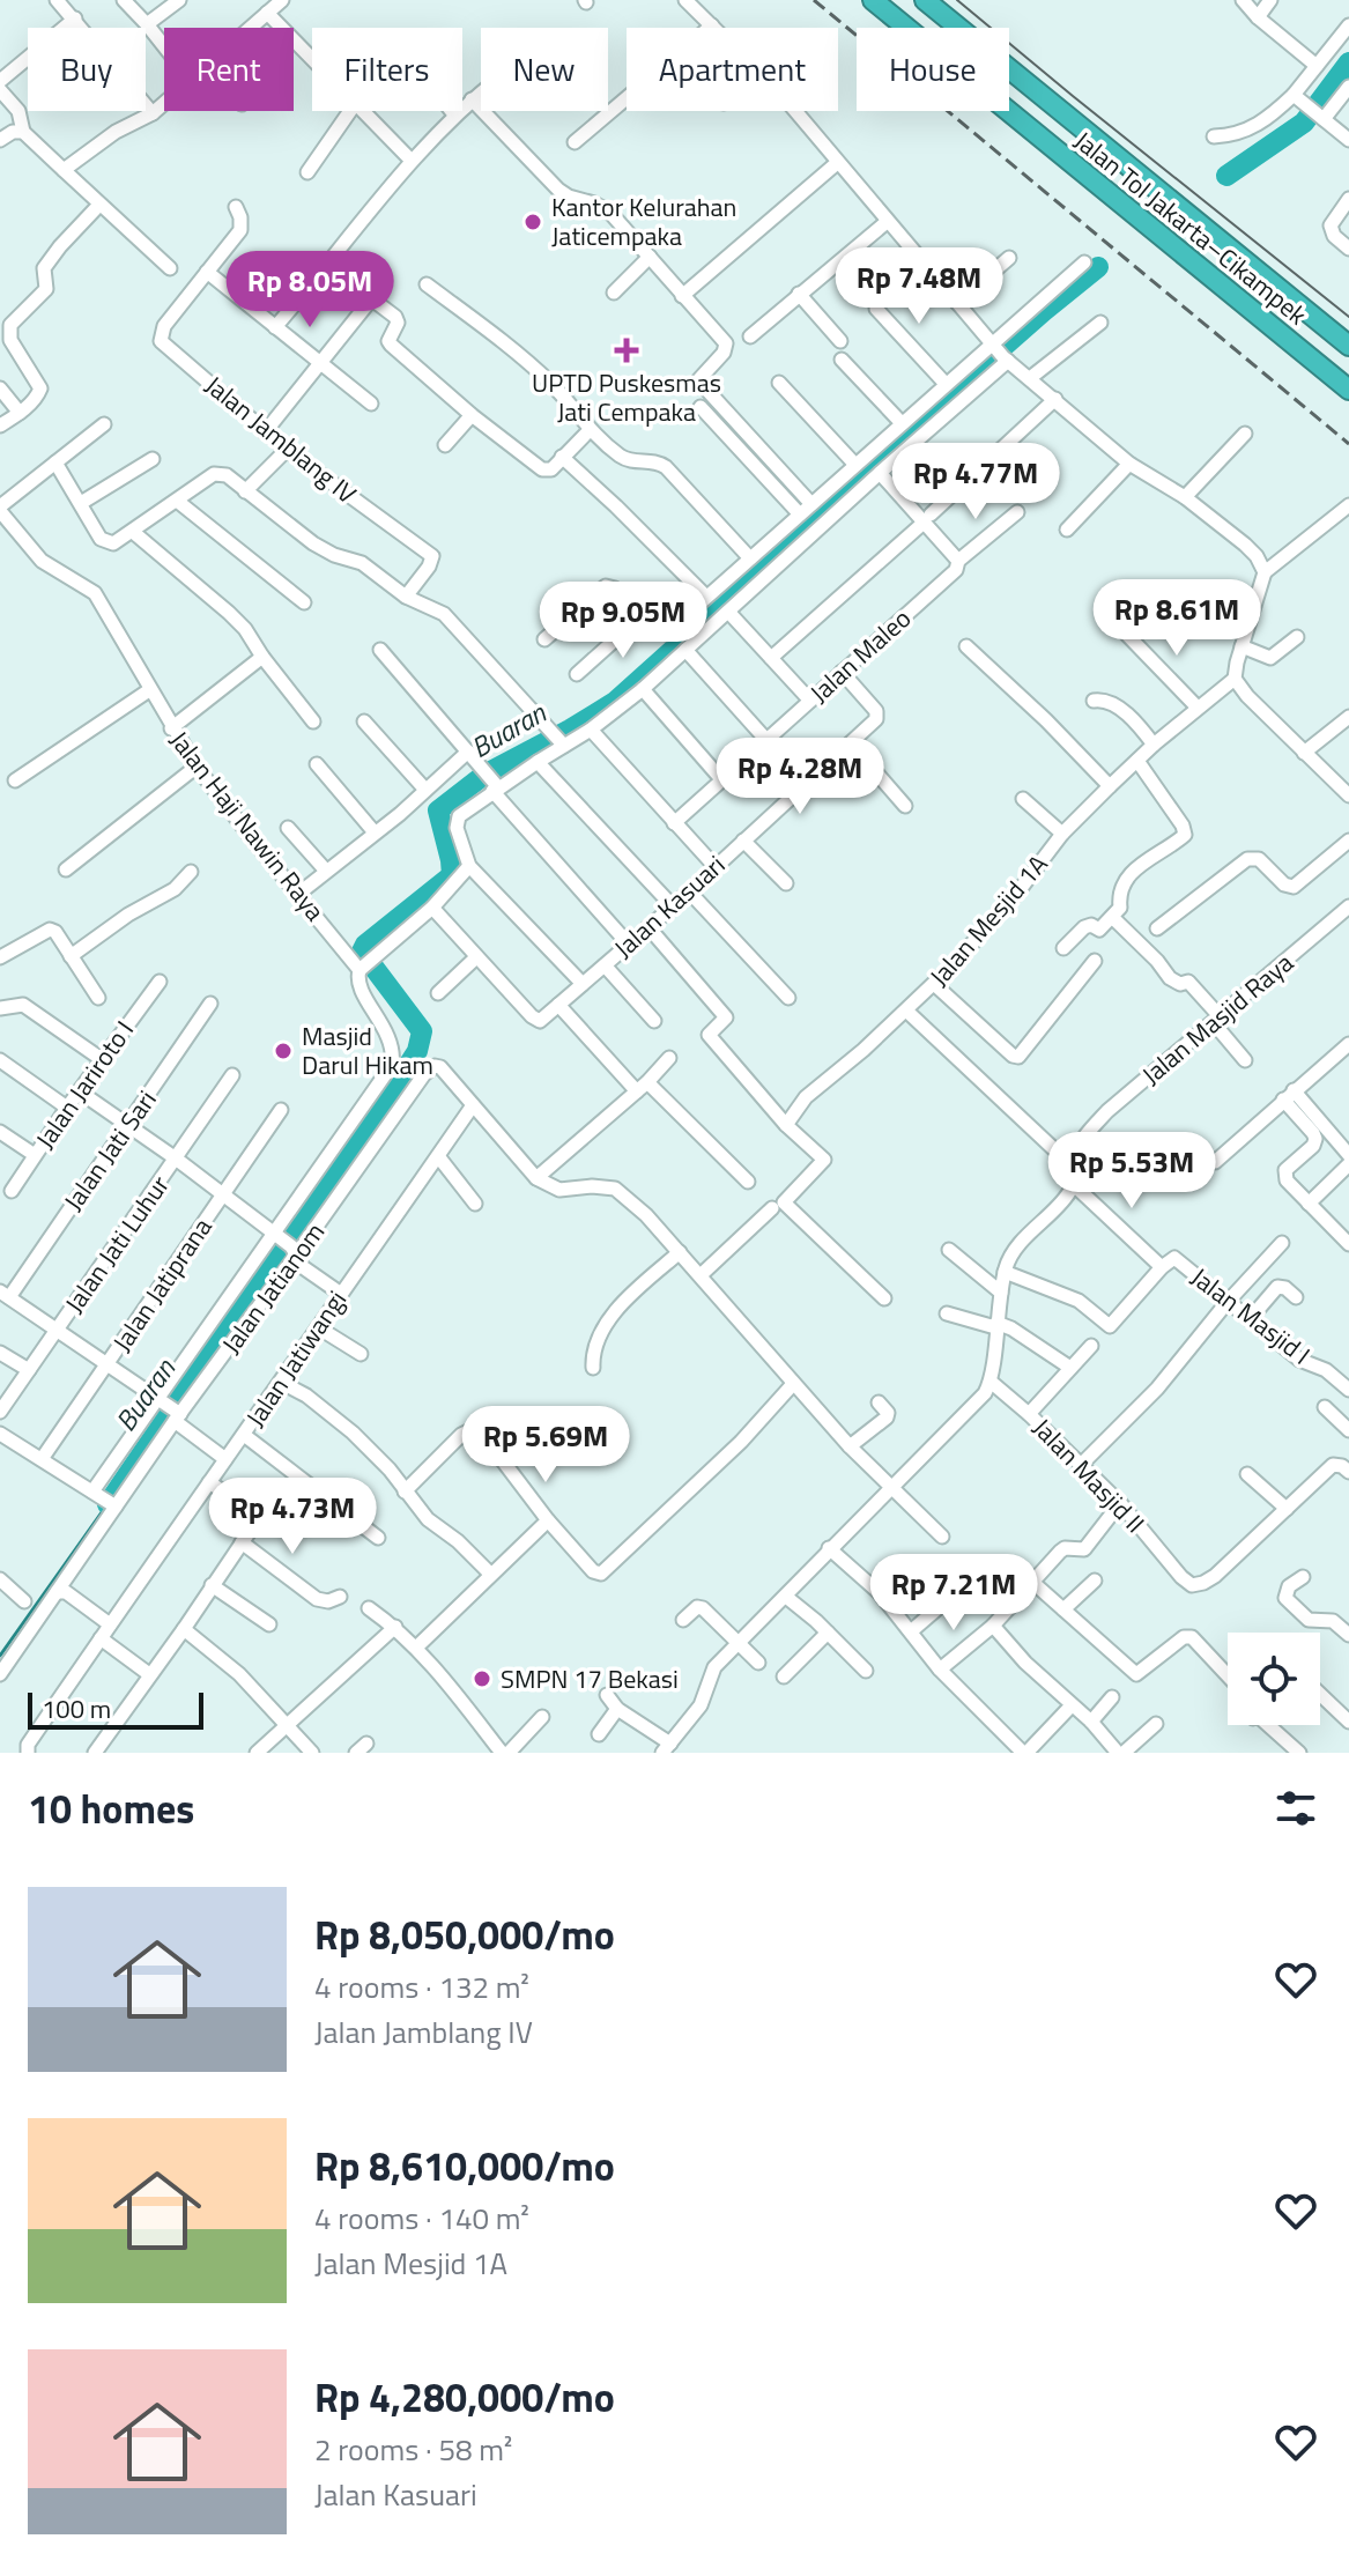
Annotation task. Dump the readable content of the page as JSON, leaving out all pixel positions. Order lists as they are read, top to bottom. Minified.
{"streets":{"highway":["Jalan Tol Jakarta–Cikampek"],"street":["Jalan Jamblang IV","Jalan Maleo","Jalan Haji Nawin Raya","Jalan Kasuari","Jalan Mesjid 1A","Jalan Masjid Raya","Jalan Jariroto I","Jalan Jati Sari","Jalan Jati Luhur","Jalan Jatiprana","Jalan Jatianom","Jalan Masjid I","Jalan Jatiwangi","Jalan Masjid II"]},"crossings":[["Jalan Maleo","Jalan Kasuari"],["Jalan Haji Nawin Raya","Jalan Jatianom"],["Jalan Jatianom","Jalan Jatiwangi"]],"water":["Buaran"],"places":{"other":["Kantor Kelurahan Jaticempaka","Masjid Darul Hikam","SMPN 17 Bekasi"],"health":["UPTD Puskesmas Jati Cempaka"]},"scale_bar":"100 m","page":{"chip":["Buy","Rent","Filters","New","Apartment","House"],"price":["Rp 7.48M","Rp 8.05M","Rp 4.77M","Rp 8.61M","Rp 9.05M","Rp 4.28M","Rp 5.53M","Rp 5.69M","Rp 4.73M","Rp 7.21M"],"scale":"100 m","heading":"10 homes","list":[{"name":"Rp 8,050,000/mo","note":"4 rooms · 132 m² · Jalan Jamblang IV"},{"name":"Rp 8,610,000/mo","note":"4 rooms · 140 m² · Jalan Mesjid 1A"},{"name":"Rp 4,280,000/mo","note":"2 rooms · 58 m² · Jalan Kasuari"}]}}
